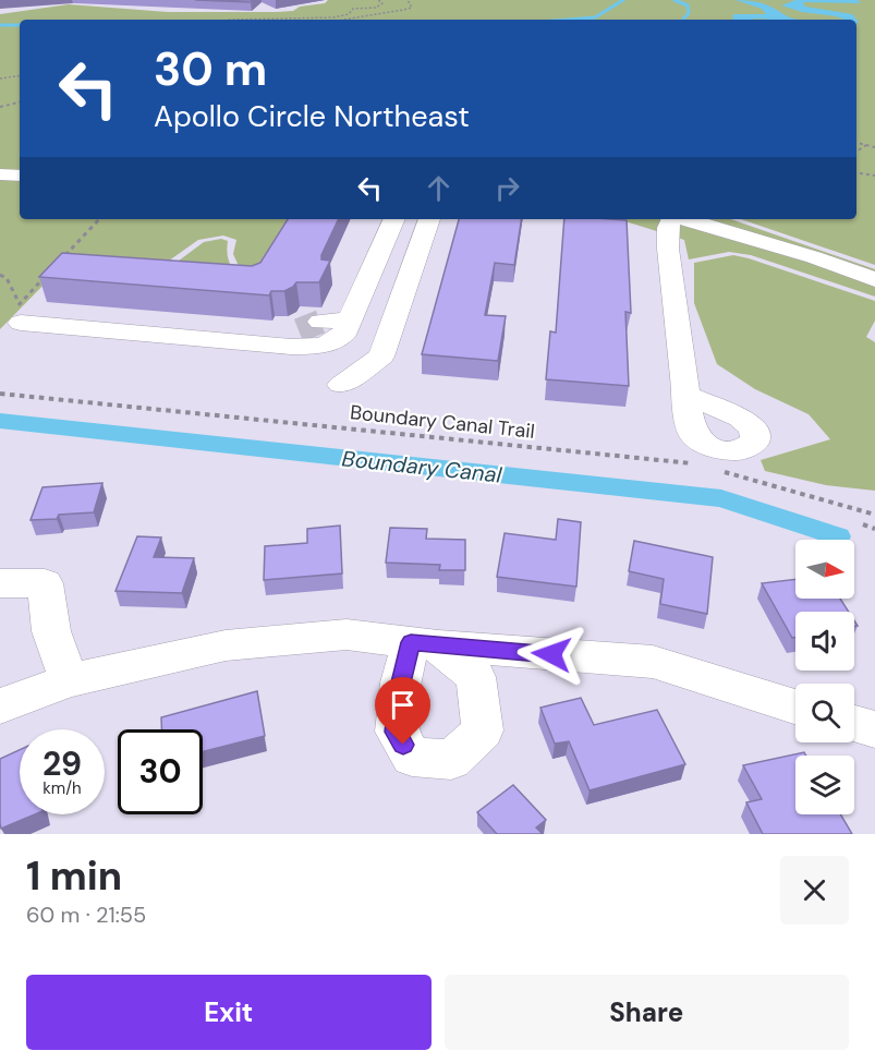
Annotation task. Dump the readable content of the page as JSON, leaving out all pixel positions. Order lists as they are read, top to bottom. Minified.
{"streets":{"path":["Boundary Canal Trail"]},"water":["Boundary Canal"],"north":"right","page":{"turn":["30 m","Apollo Circle Northeast"],"speed":"29 km/h","limit":"30","heading":["1 min","60 m · 21:55"],"buttons":["Exit","Share"]}}
